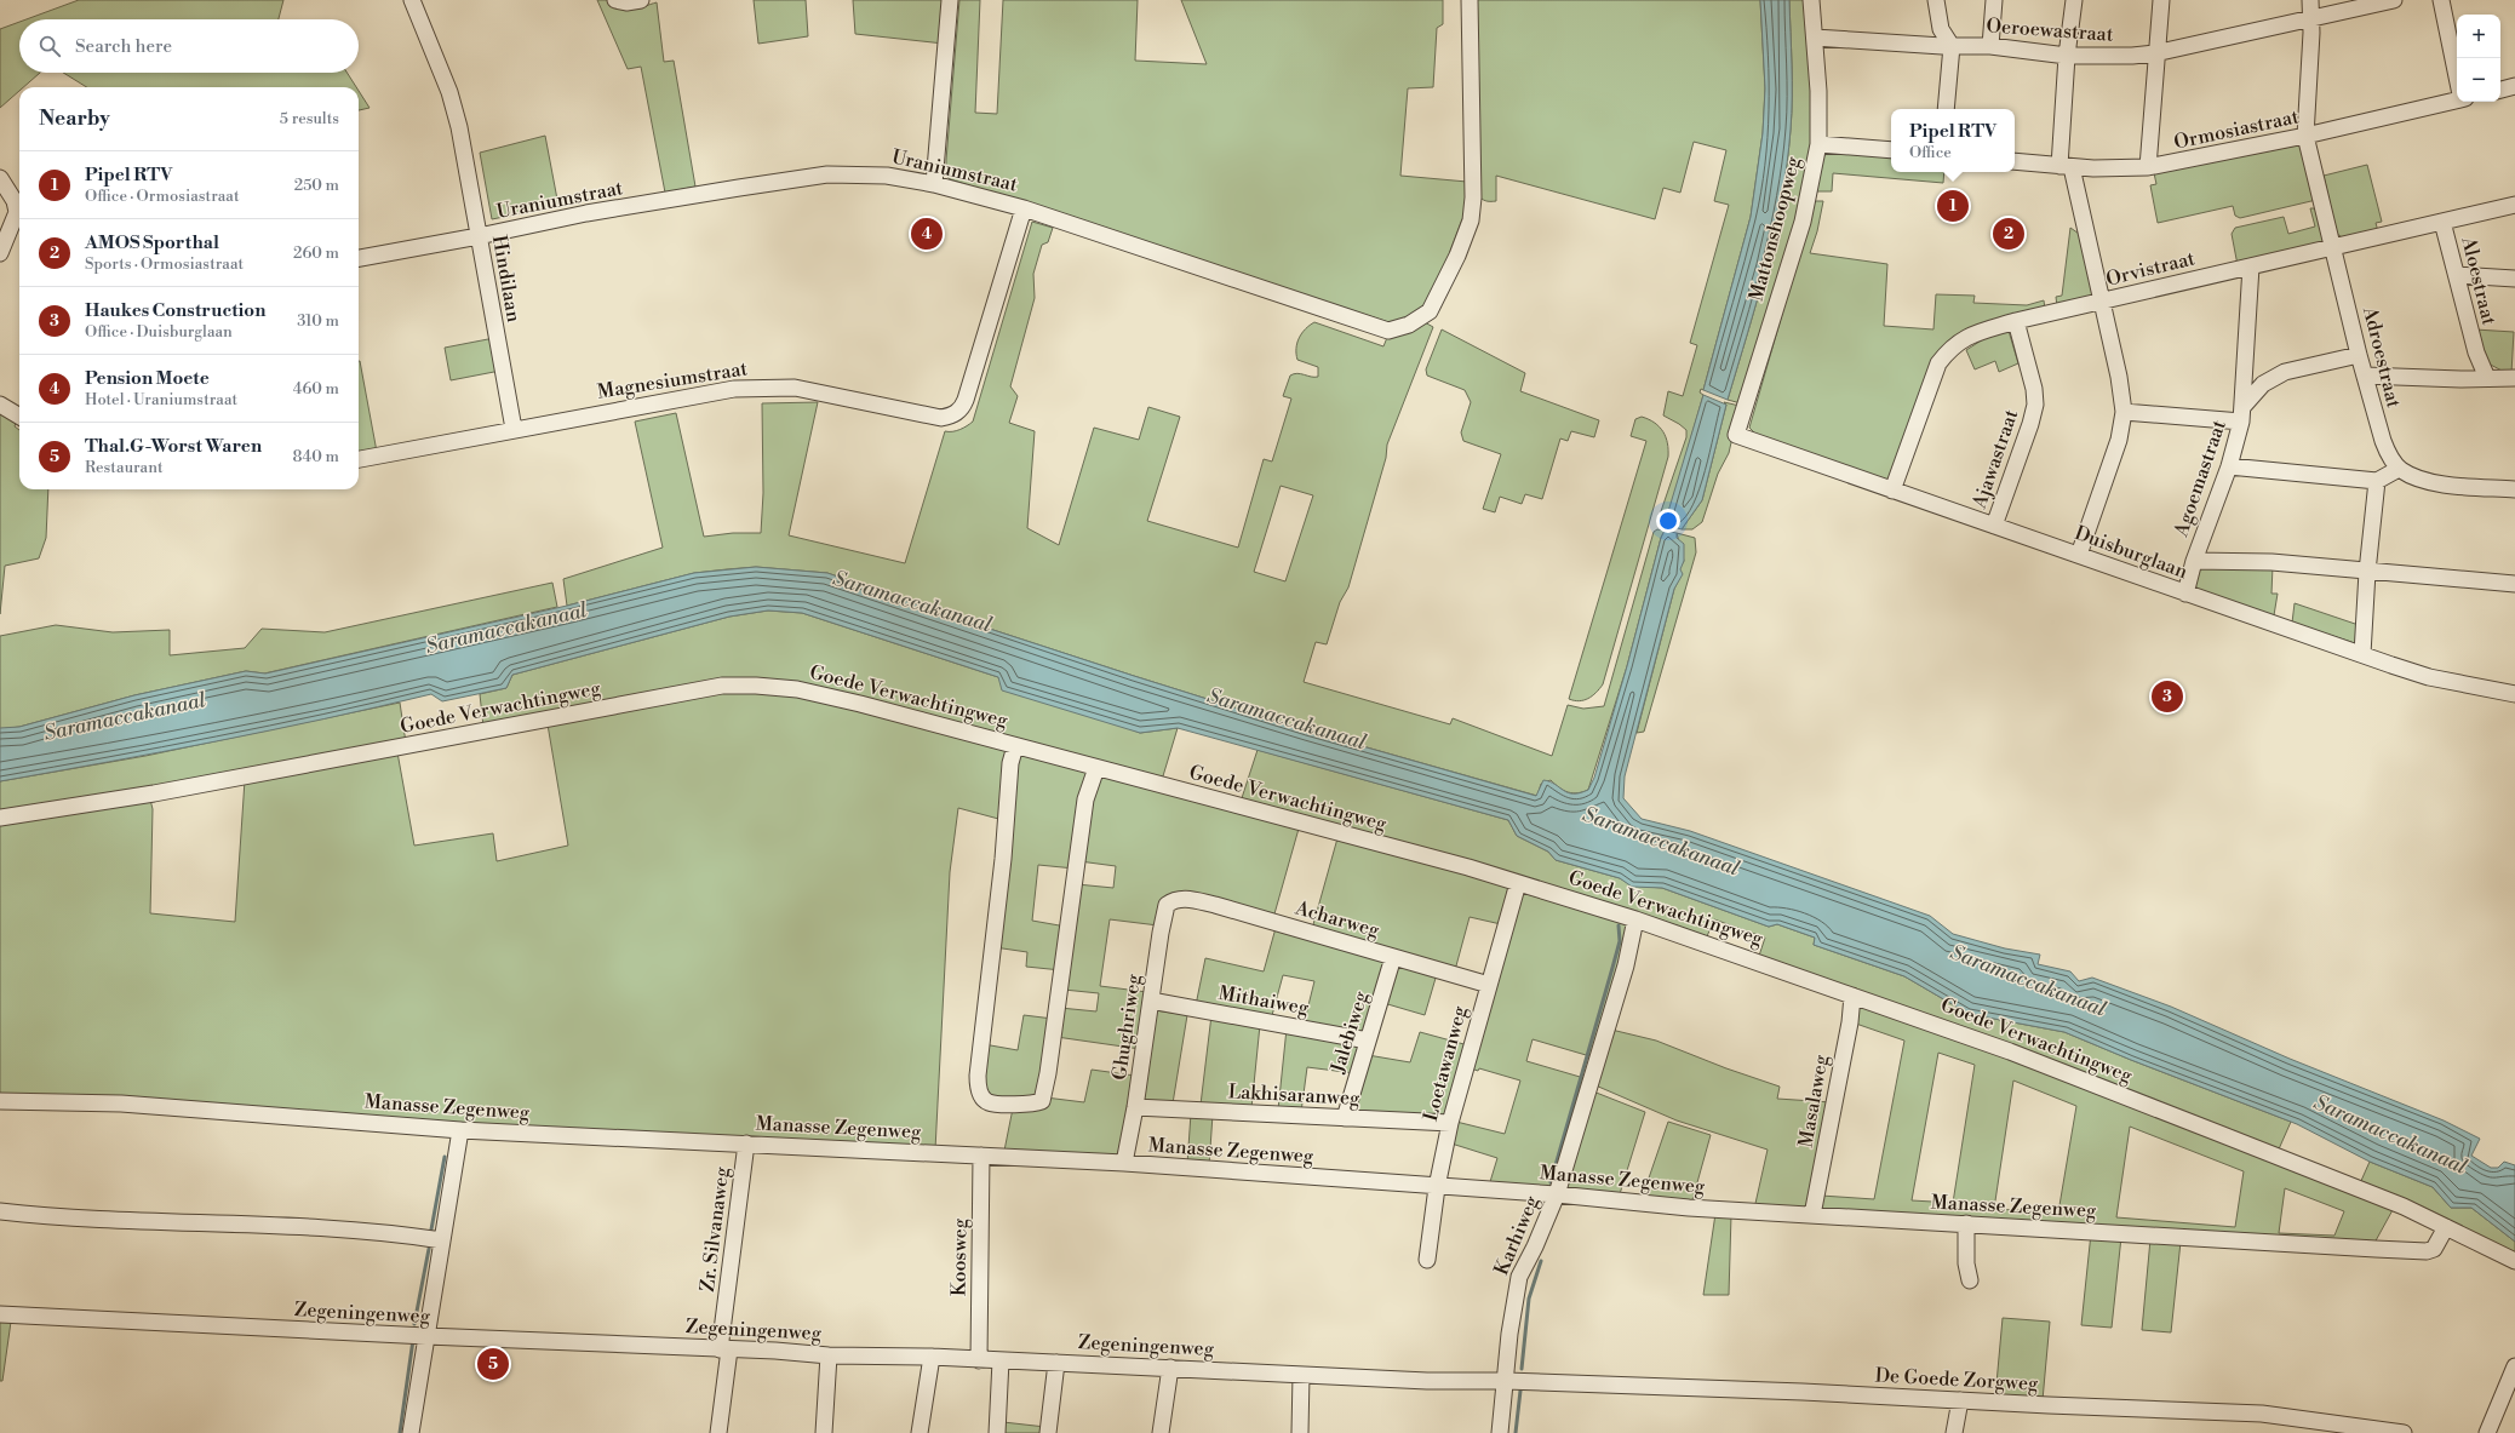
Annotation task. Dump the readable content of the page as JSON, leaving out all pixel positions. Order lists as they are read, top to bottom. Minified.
{"streets":{"street":["Oeroewastraat","Ormosiastraat","Uraniumstraat","Mattonshoopweg","Orvistraat","Hindilaan","Aloestraat","Adroestraat","Magnesiumstraat","Ajawastraat","Agoemastraat","Duisburglaan","Goede Verwachtingweg","Acharweg","Mithaiweg","Ghughriweg","Jalebiweg","Loetawanweg","Lakhisaranweg","Masalaweg","Manasse Zegenweg","Zr. Silvanaweg","Karhiweg","Koosweg","Zegeningenweg","De Goede Zorgweg"]},"crossings":[["Oeroewastraat","Mattonshoopweg"],["Oeroewastraat","Adroestraat"],["Ormosiastraat","Adroestraat"],["Uraniumstraat","Hindilaan"],["Uraniumstraat","Magnesiumstraat"],["Mattonshoopweg","Duisburglaan"],["Orvistraat","Aloestraat"],["Orvistraat","Adroestraat"],["Orvistraat","Ajawastraat"],["Orvistraat","Agoemastraat"],["Orvistraat","Duisburglaan"],["Hindilaan","Magnesiumstraat"],["Adroestraat","Agoemastraat"],["Ajawastraat","Duisburglaan"],["Agoemastraat","Duisburglaan"],["Goede Verwachtingweg","Loetawanweg"],["Goede Verwachtingweg","Masalaweg"],["Goede Verwachtingweg","Manasse Zegenweg"],["Goede Verwachtingweg","Karhiweg"],["Acharweg","Ghughriweg"],["Acharweg","Jalebiweg"],["Acharweg","Loetawanweg"],["Mithaiweg","Ghughriweg"],["Mithaiweg","Jalebiweg"],["Ghughriweg","Lakhisaranweg"],["Ghughriweg","Manasse Zegenweg"],["Jalebiweg","Lakhisaranweg"],["Loetawanweg","Lakhisaranweg"],["Loetawanweg","Manasse Zegenweg"],["Masalaweg","Manasse Zegenweg"],["Manasse Zegenweg","Zr. Silvanaweg"],["Manasse Zegenweg","Karhiweg"],["Manasse Zegenweg","Koosweg"],["Zr. Silvanaweg","Zegeningenweg"],["Karhiweg","Zegeningenweg"],["Karhiweg","De Goede Zorgweg"],["Koosweg","Zegeningenweg"],["Zegeningenweg","De Goede Zorgweg"]],"water":["Saramaccakanaal"],"page":{"map_buttons":["+","−"],"search":"Search here","heading":["Nearby","5 results"],"popup":["Pipel RTV","Office"],"list":[{"mark":"1","name":"Pipel RTV","note":"Office · Ormosiastraat","value":"250 m"},{"mark":"2","name":"AMOS Sporthal","note":"Sports · Ormosiastraat","value":"260 m"},{"mark":"3","name":"Haukes Construction","note":"Office · Duisburglaan","value":"310 m"},{"mark":"4","name":"Pension Moete","note":"Hotel · Uraniumstraat","value":"460 m"},{"mark":"5","name":"Thal.G-Worst Waren","note":"Restaurant","value":"840 m"}],"pins":["1","2","4","3","5"]}}
